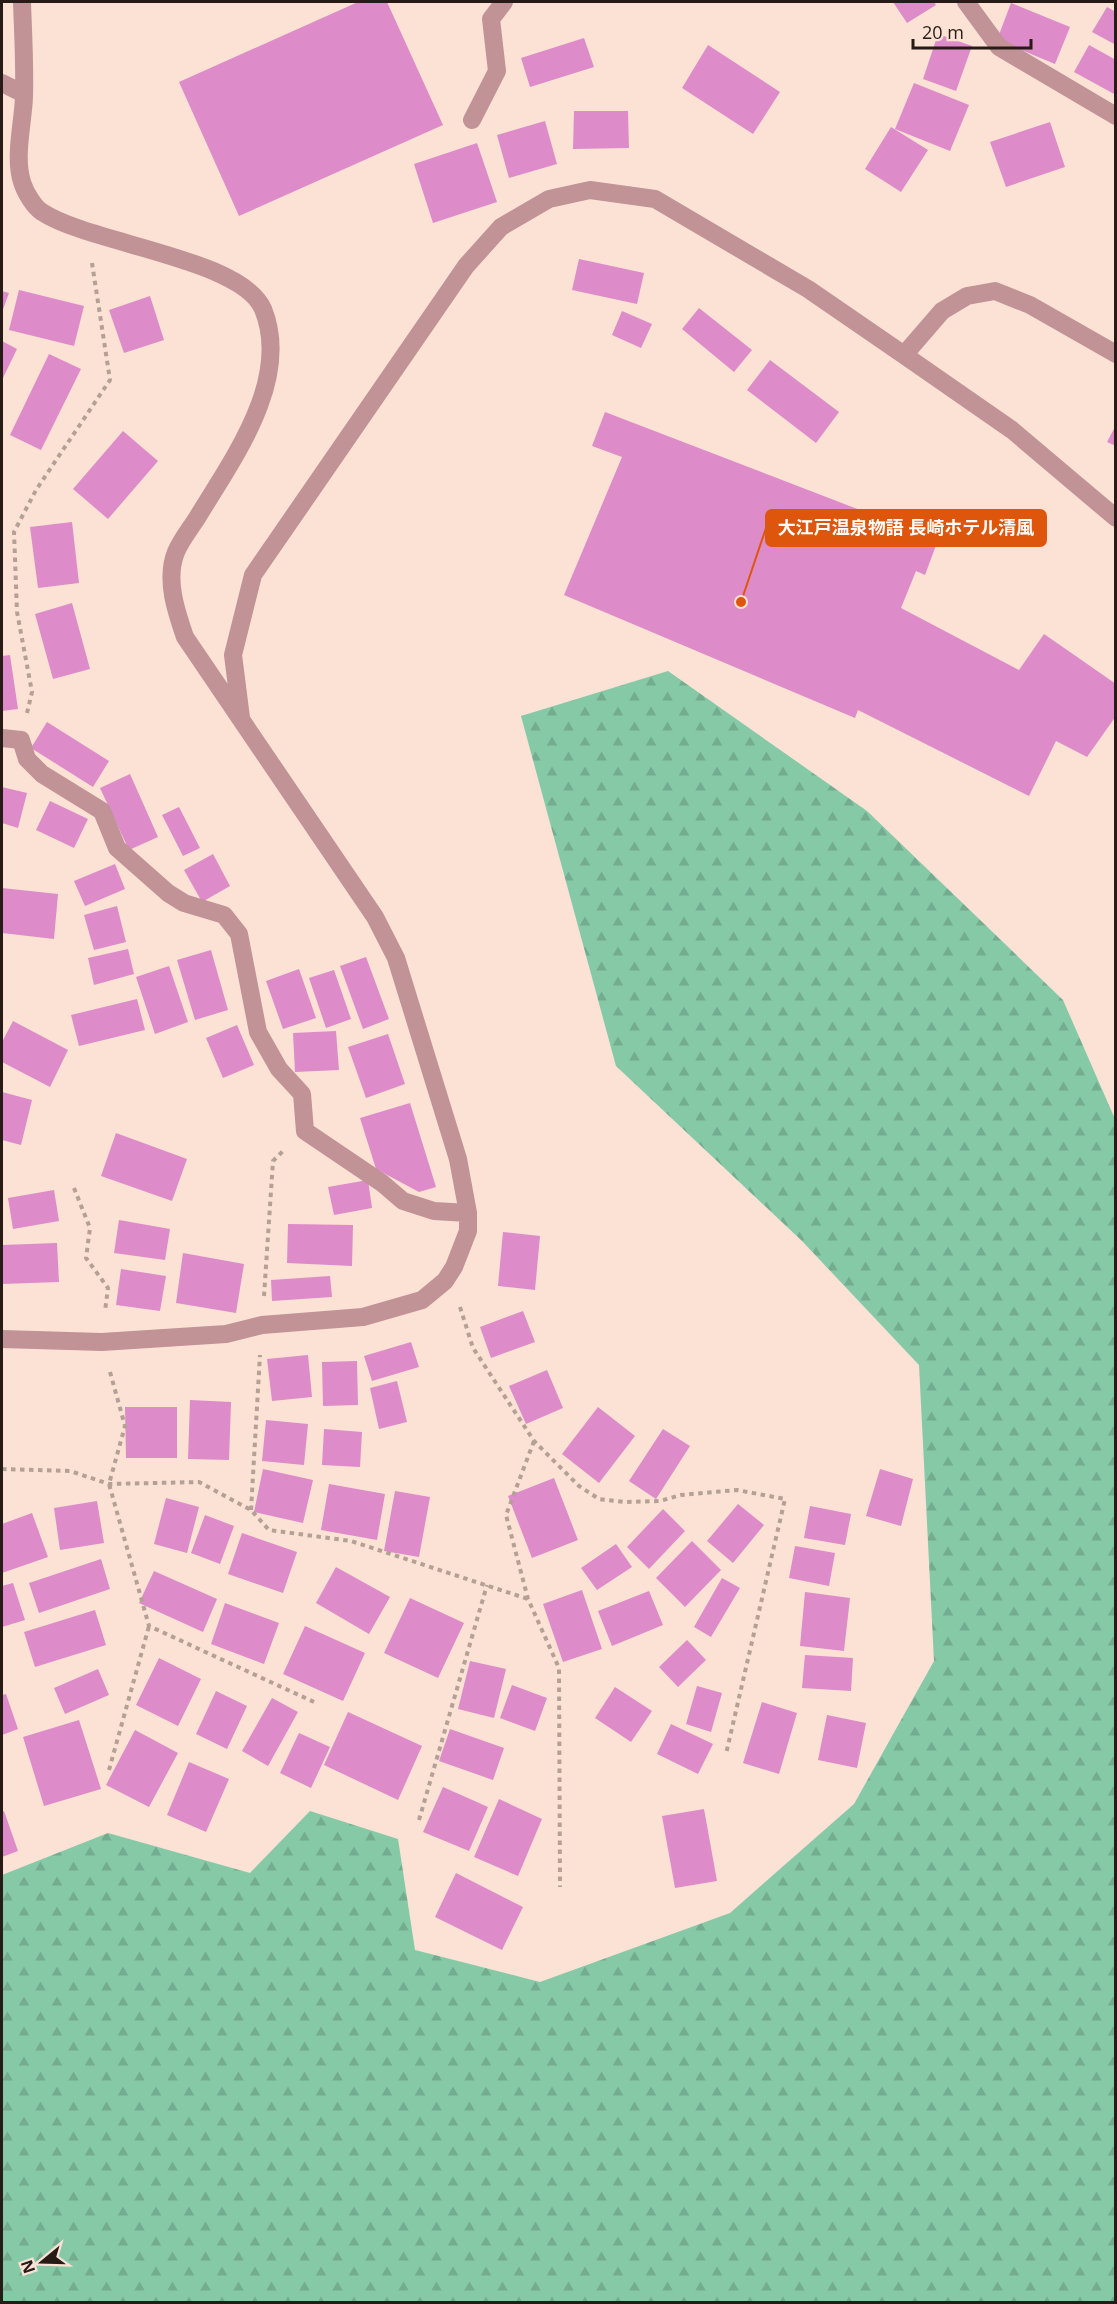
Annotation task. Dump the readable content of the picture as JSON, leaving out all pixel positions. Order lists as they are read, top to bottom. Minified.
{"places":["大江戸温泉物語 長崎ホテル清風"],"scale_bar":"20 m","north":"left"}
